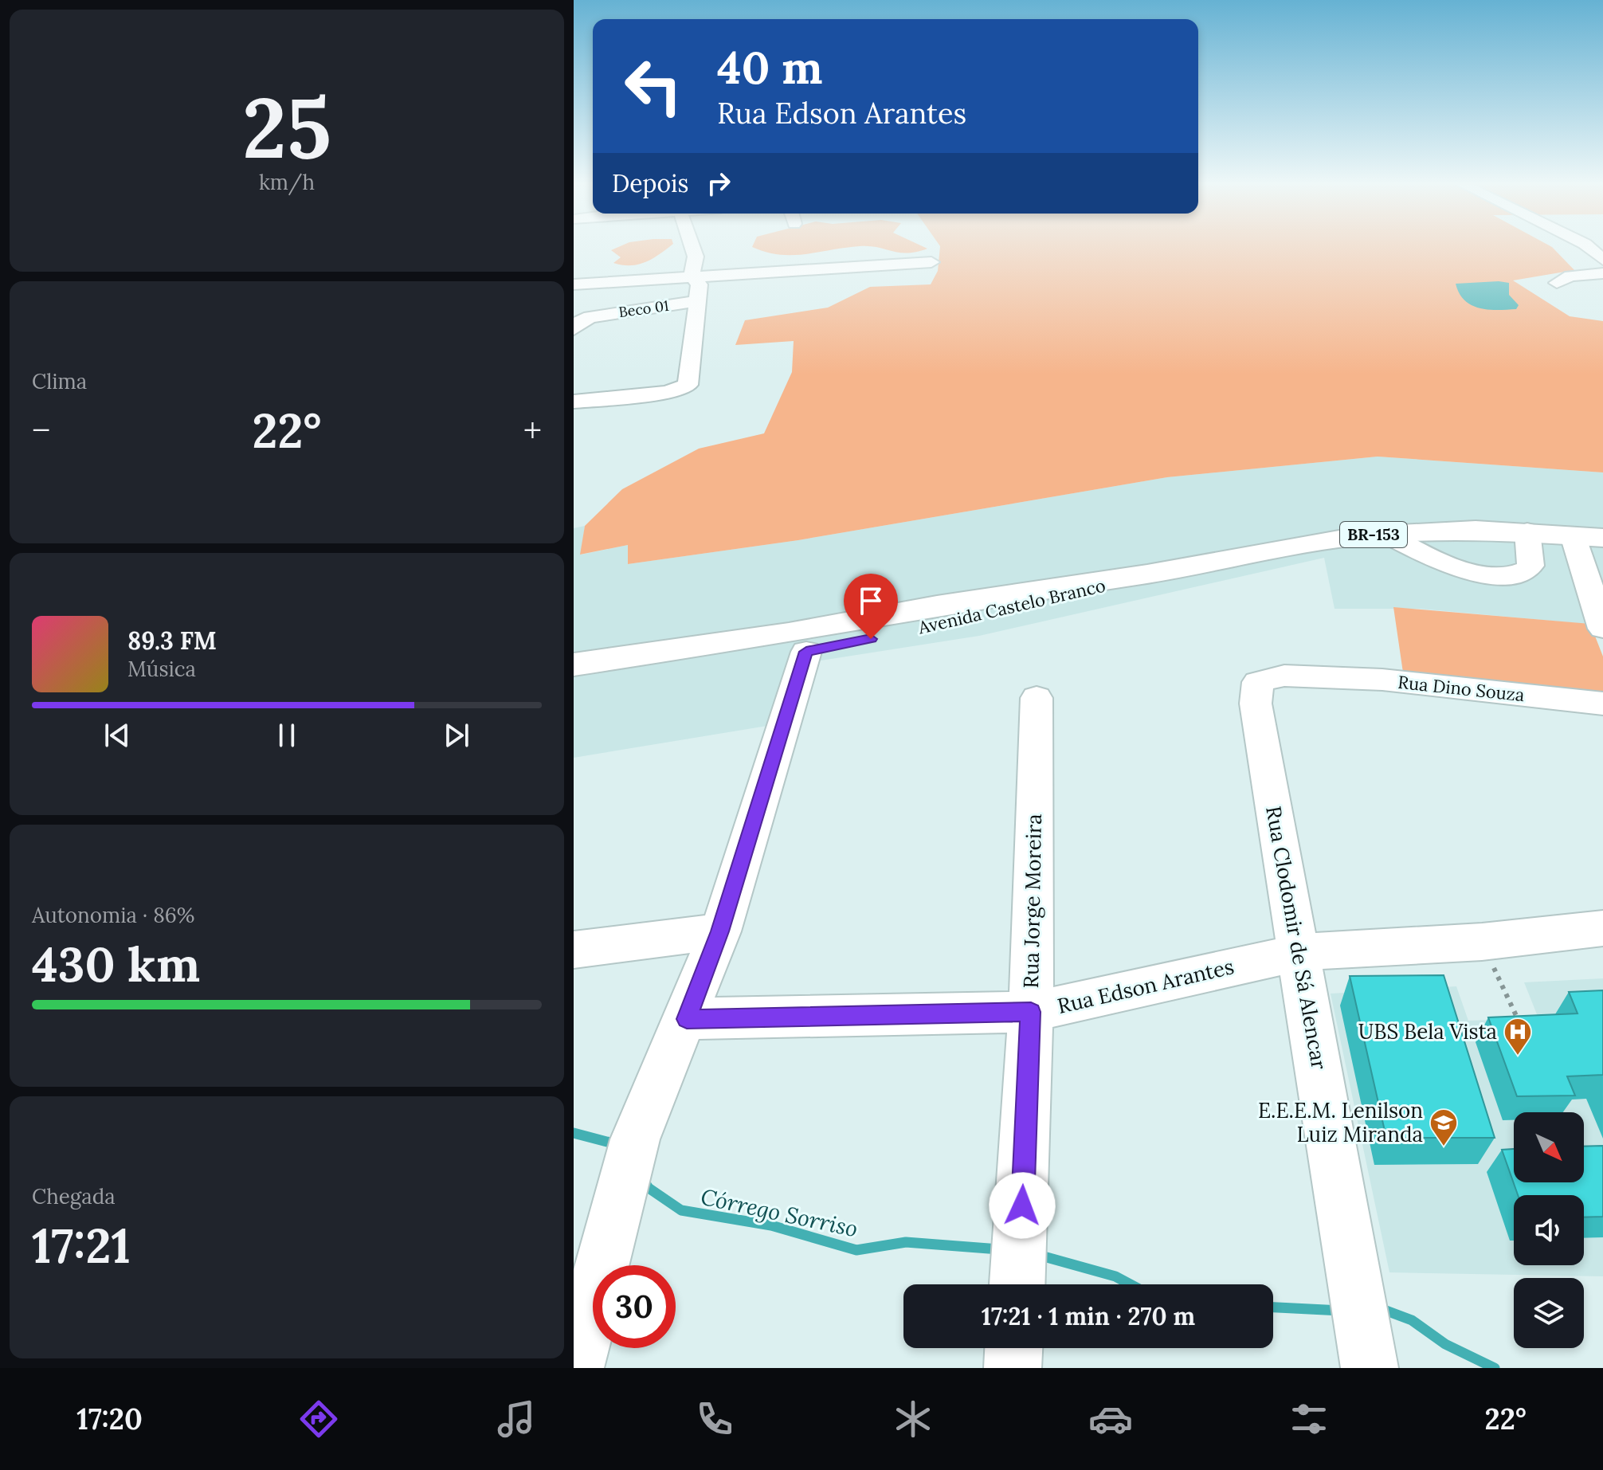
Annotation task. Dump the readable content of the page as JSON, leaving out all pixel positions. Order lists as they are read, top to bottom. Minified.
{"streets":{"main road":["BR-153","Avenida Castelo Branco"],"street":["Beco 01","Rua Dino Souza","Rua Jorge Moreira","Rua Clodomir de Sá Alencar","Rua Edson Arantes"]},"crossings":[["Rua Dino Souza","Rua Clodomir de Sá Alencar"],["Rua Jorge Moreira","Rua Edson Arantes"],["Rua Clodomir de Sá Alencar","Rua Edson Arantes"]],"water":["Córrego Sorriso"],"places":{"hospital":["UBS Bela Vista"],"school or university":["E.E.E.M. Lenilson Luiz Miranda"]},"north":"bottom right","page":{"tile":[["25","km/h"],"Clima",["Autonomia · 86%","430 km"],["Chegada","17:21"]],"turn":["40 m","Rua Edson Arantes"],"then":"Depois","heat":["−","22°","+"],"song":["89.3 FM","Música"],"limit":"30","trip":"17:21 · 1 min · 270 m","tabs":["17:20","22°"]}}
